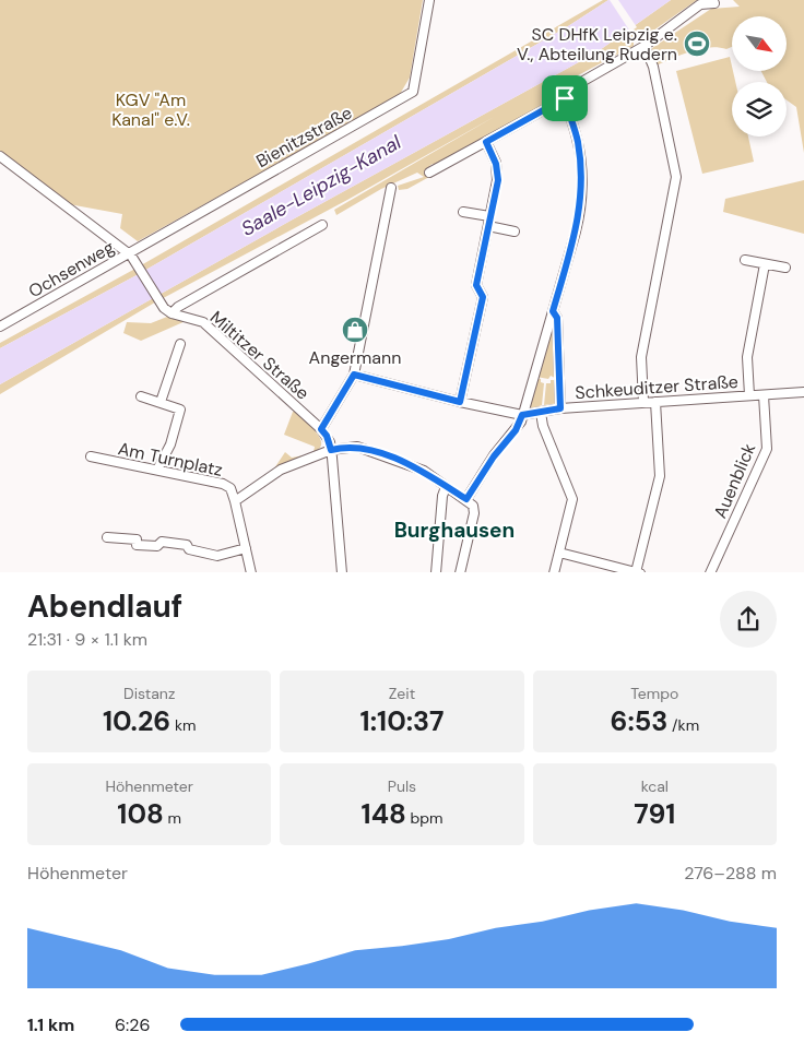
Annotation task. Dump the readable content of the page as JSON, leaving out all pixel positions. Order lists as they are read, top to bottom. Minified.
{"streets":{"street":["Bienitzstraße","Ochsenweg","Miltitzer Straße","Schkeuditzer Straße","Am Turnplatz","Auenblick"]},"crossings":[["Bienitzstraße","Ochsenweg"],["Bienitzstraße","Miltitzer Straße"],["Ochsenweg","Miltitzer Straße"],["Schkeuditzer Straße","Auenblick"]],"districts":["Burghausen"],"water":["Saale-Leipzig-Kanal"],"parks":["KGV \"Am Kanal\" e.V."],"places":{"sports":["SC DHfK Leipzig e. V., Abteilung Rudern"],"shop":["Angermann"]},"north":"bottom right","page":{"heading":["Abendlauf","21:31 · 9 × 1.1 km"],"stats":[["Distanz","10.26 km"],["Zeit","1:10:37"],["Tempo","6:53 /km"],["Höhenmeter","108 m"],["Puls","148 bpm"],["kcal","791"]],"chart":["Höhenmeter","276–288 m"],"list":[{"name":"1.1 km","note":"6:26"}]}}
